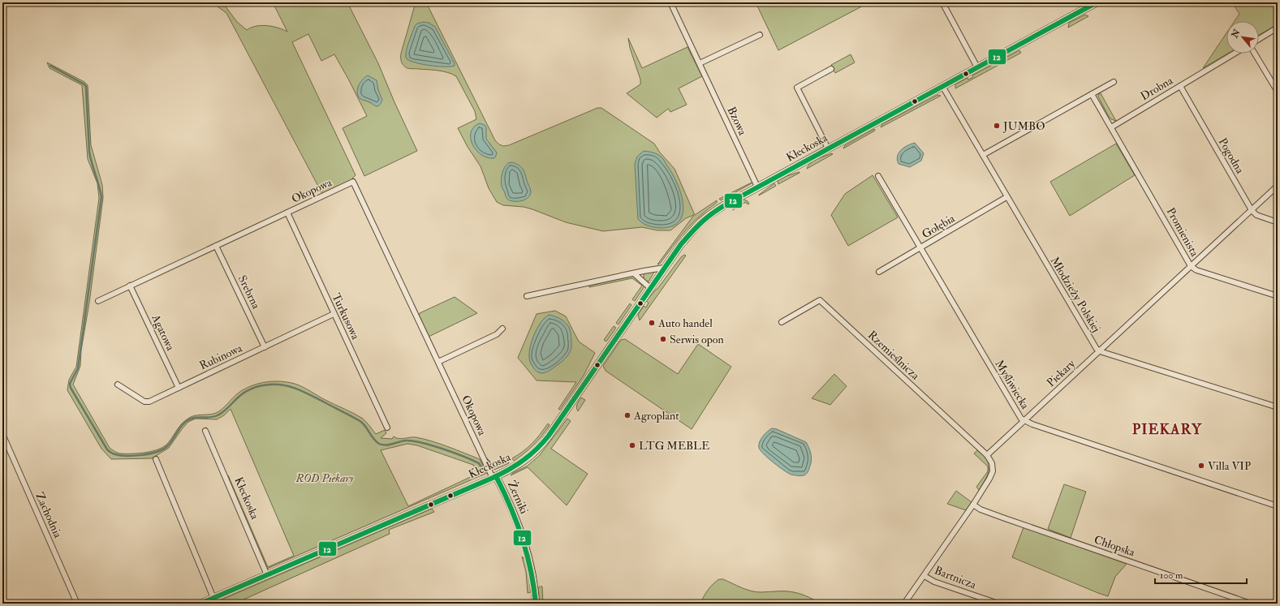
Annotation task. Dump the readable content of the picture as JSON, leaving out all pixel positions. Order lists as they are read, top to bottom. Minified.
{"streets":{"main road":["Kłeckoska"],"street":["Drobna","Bzowa","Pogodna","Okopowa","Gołębia","Promienista","Srebrna","Młodzieży Polskiej","Turkusowa","Agatowa","Rzemieślnicza","Rubinowa","Piekary","Myśliwiecka","Żerniki","Zachodnia","Chłopska","Bartnicza"]},"crossings":[["Drobna","Pogodna"],["Drobna","Promienista"],["Bzowa","Kłeckoska"],["Kłeckoska","Okopowa"],["Kłeckoska","Młodzieży Polskiej"],["Kłeckoska","Żerniki"],["Pogodna","Piekary"],["Okopowa","Srebrna"],["Okopowa","Turkusowa"],["Okopowa","Agatowa"],["Okopowa","Żerniki"],["Gołębia","Młodzieży Polskiej"],["Gołębia","Myśliwiecka"],["Promienista","Piekary"],["Srebrna","Rubinowa"],["Młodzieży Polskiej","Piekary"],["Turkusowa","Rubinowa"],["Agatowa","Rubinowa"],["Rzemieślnicza","Piekary"],["Piekary","Myśliwiecka"]],"districts":["PIEKARY"],"parks":["ROD Piekary"],"places":["JUMBO","Auto handel","Serwis opon","Agroplant","LTG MEBLE","Villa VIP"],"lines":["transit line 12"],"scale_bar":"100 m","north":"top left"}
